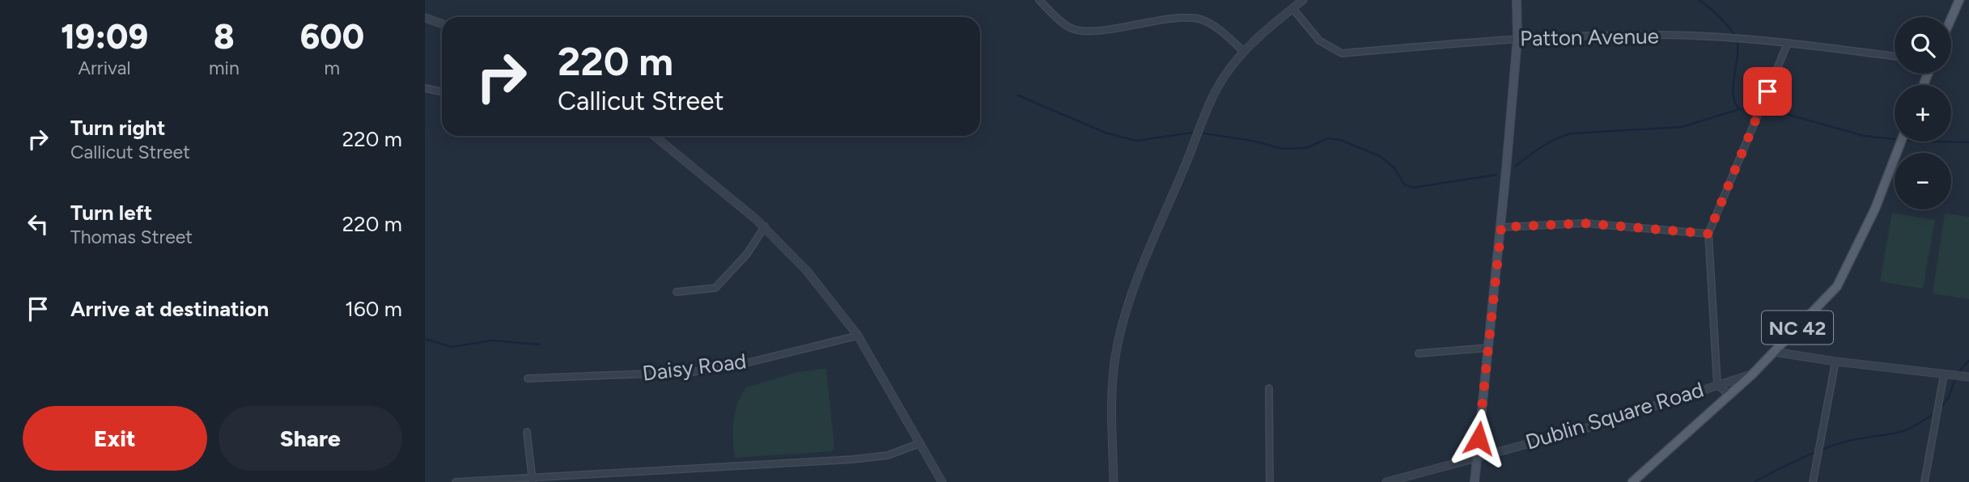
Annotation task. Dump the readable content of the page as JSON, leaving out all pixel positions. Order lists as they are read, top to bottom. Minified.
{"streets":{"main road":["NC 42"],"street":["Patton Avenue","Daisy Road","Dublin Square Road"]},"crossings":[["NC 42","Dublin Square Road"]],"page":{"eta":["19:09","Arrival","8","min","600","m"],"map_buttons":["+","−"],"turn":["220 m","Callicut Street"],"list":[{"name":"Turn right","note":"Callicut Street","value":"220 m"},{"name":"Turn left","note":"Thomas Street","value":"220 m"},{"name":"Arrive at destination","value":"160 m"}],"buttons":["Exit","Share"]}}
